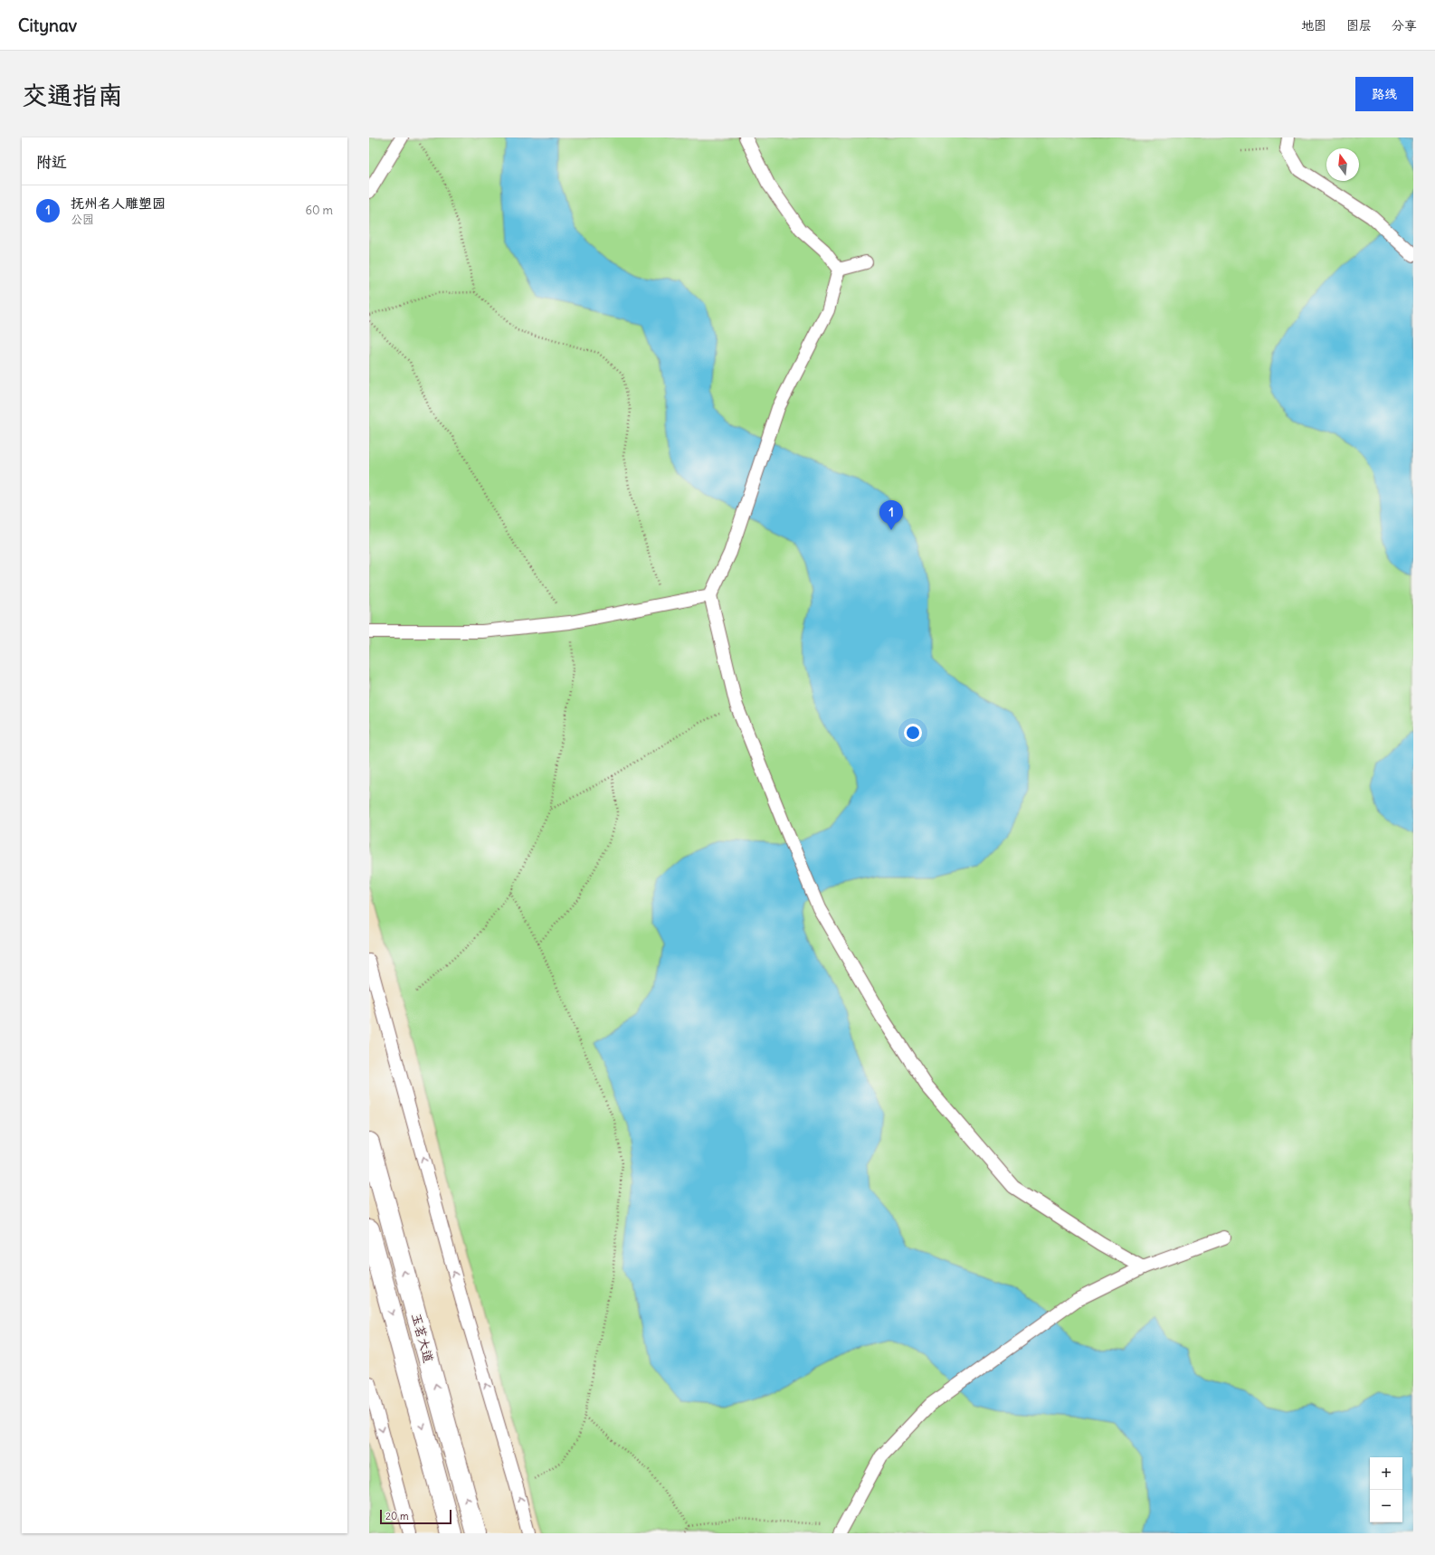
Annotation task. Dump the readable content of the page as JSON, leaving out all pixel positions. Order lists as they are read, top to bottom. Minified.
{"streets":{"street":["玉茗大道"]},"scale_bar":"20 m","north":"top","page":{"header":"Citynav","nav":["地图","图层","分享"],"buttons":"路线","title":"交通指南","heading":"附近","list":[{"mark":"1","name":"抚州名人雕塑园","note":"公园","value":"60 m"}],"pins":"1","map_buttons":["+","−"],"scale":"20 m"}}
